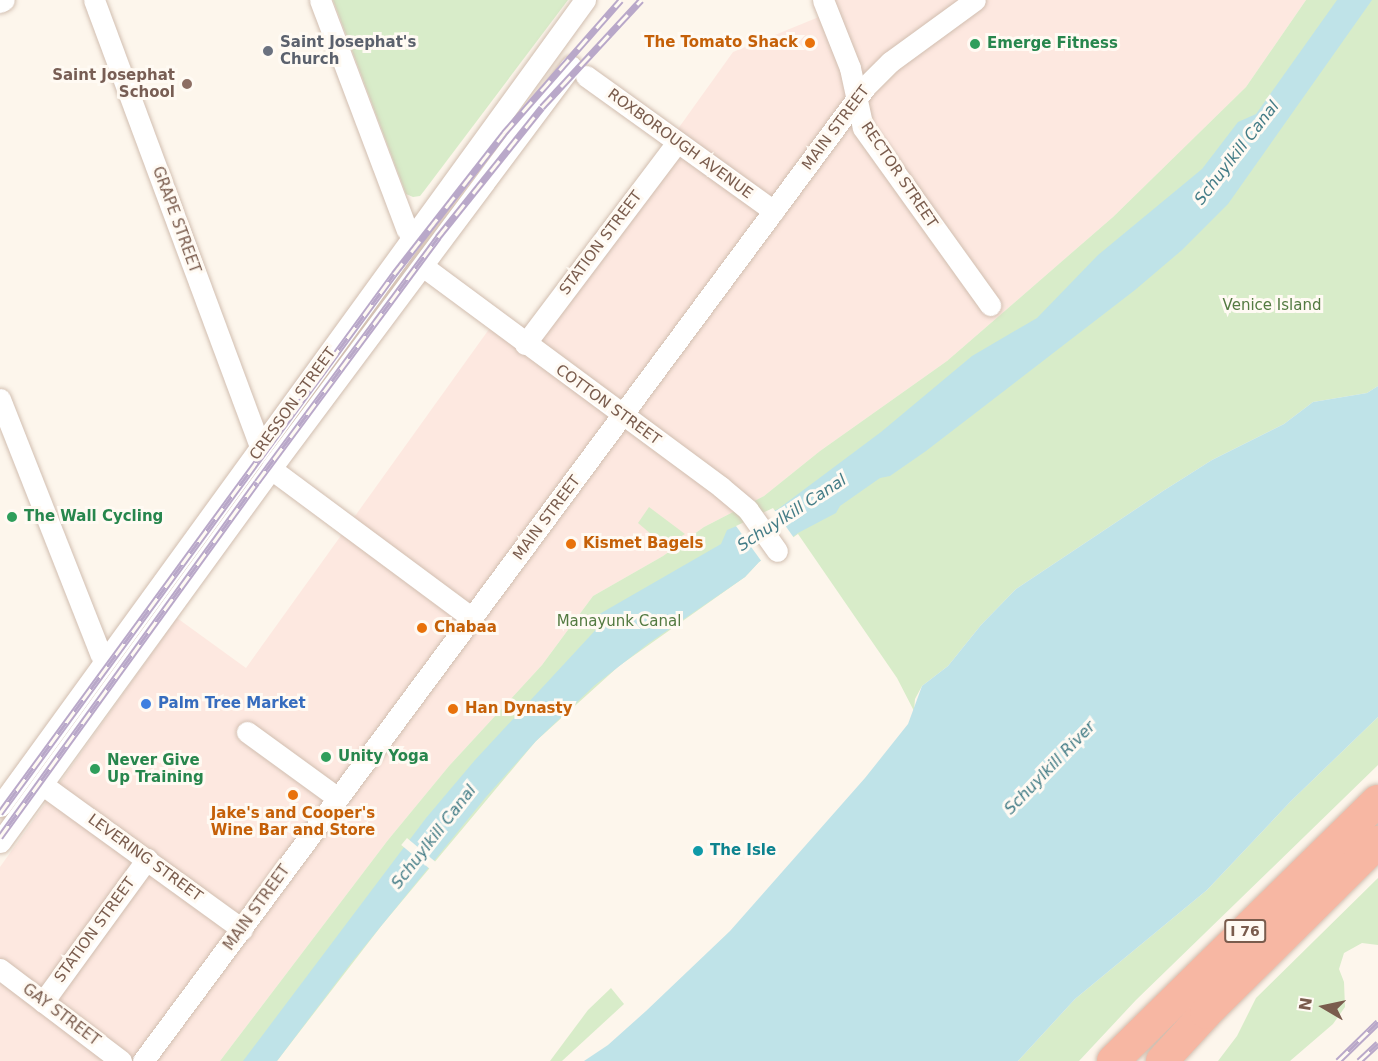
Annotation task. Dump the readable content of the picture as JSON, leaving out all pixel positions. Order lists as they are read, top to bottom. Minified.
{"streets":{"highway":["I 76"],"street":["MAIN STREET","ROXBOROUGH AVENUE","RECTOR STREET","GRAPE STREET","STATION STREET","CRESSON STREET","COTTON STREET","LEVERING STREET","GAY STREET"]},"crossings":[["MAIN STREET","ROXBOROUGH AVENUE"],["MAIN STREET","RECTOR STREET"],["MAIN STREET","COTTON STREET"],["MAIN STREET","LEVERING STREET"],["ROXBOROUGH AVENUE","STATION STREET"],["ROXBOROUGH AVENUE","CRESSON STREET"],["STATION STREET","COTTON STREET"],["STATION STREET","LEVERING STREET"],["STATION STREET","GAY STREET"]],"water":["Schuylkill Canal","Schuylkill River"],"parks":["Venice Island","Manayunk Canal"],"places":["The Tomato Shack","Emerge Fitness","Saint Josephat's Church","Saint Josephat School","The Wall Cycling","Kismet Bagels","Chabaa","Palm Tree Market","Han Dynasty","Unity Yoga","Never Give Up Training","Jake's and Cooper's Wine Bar and Store","The Isle"],"north":"left"}
